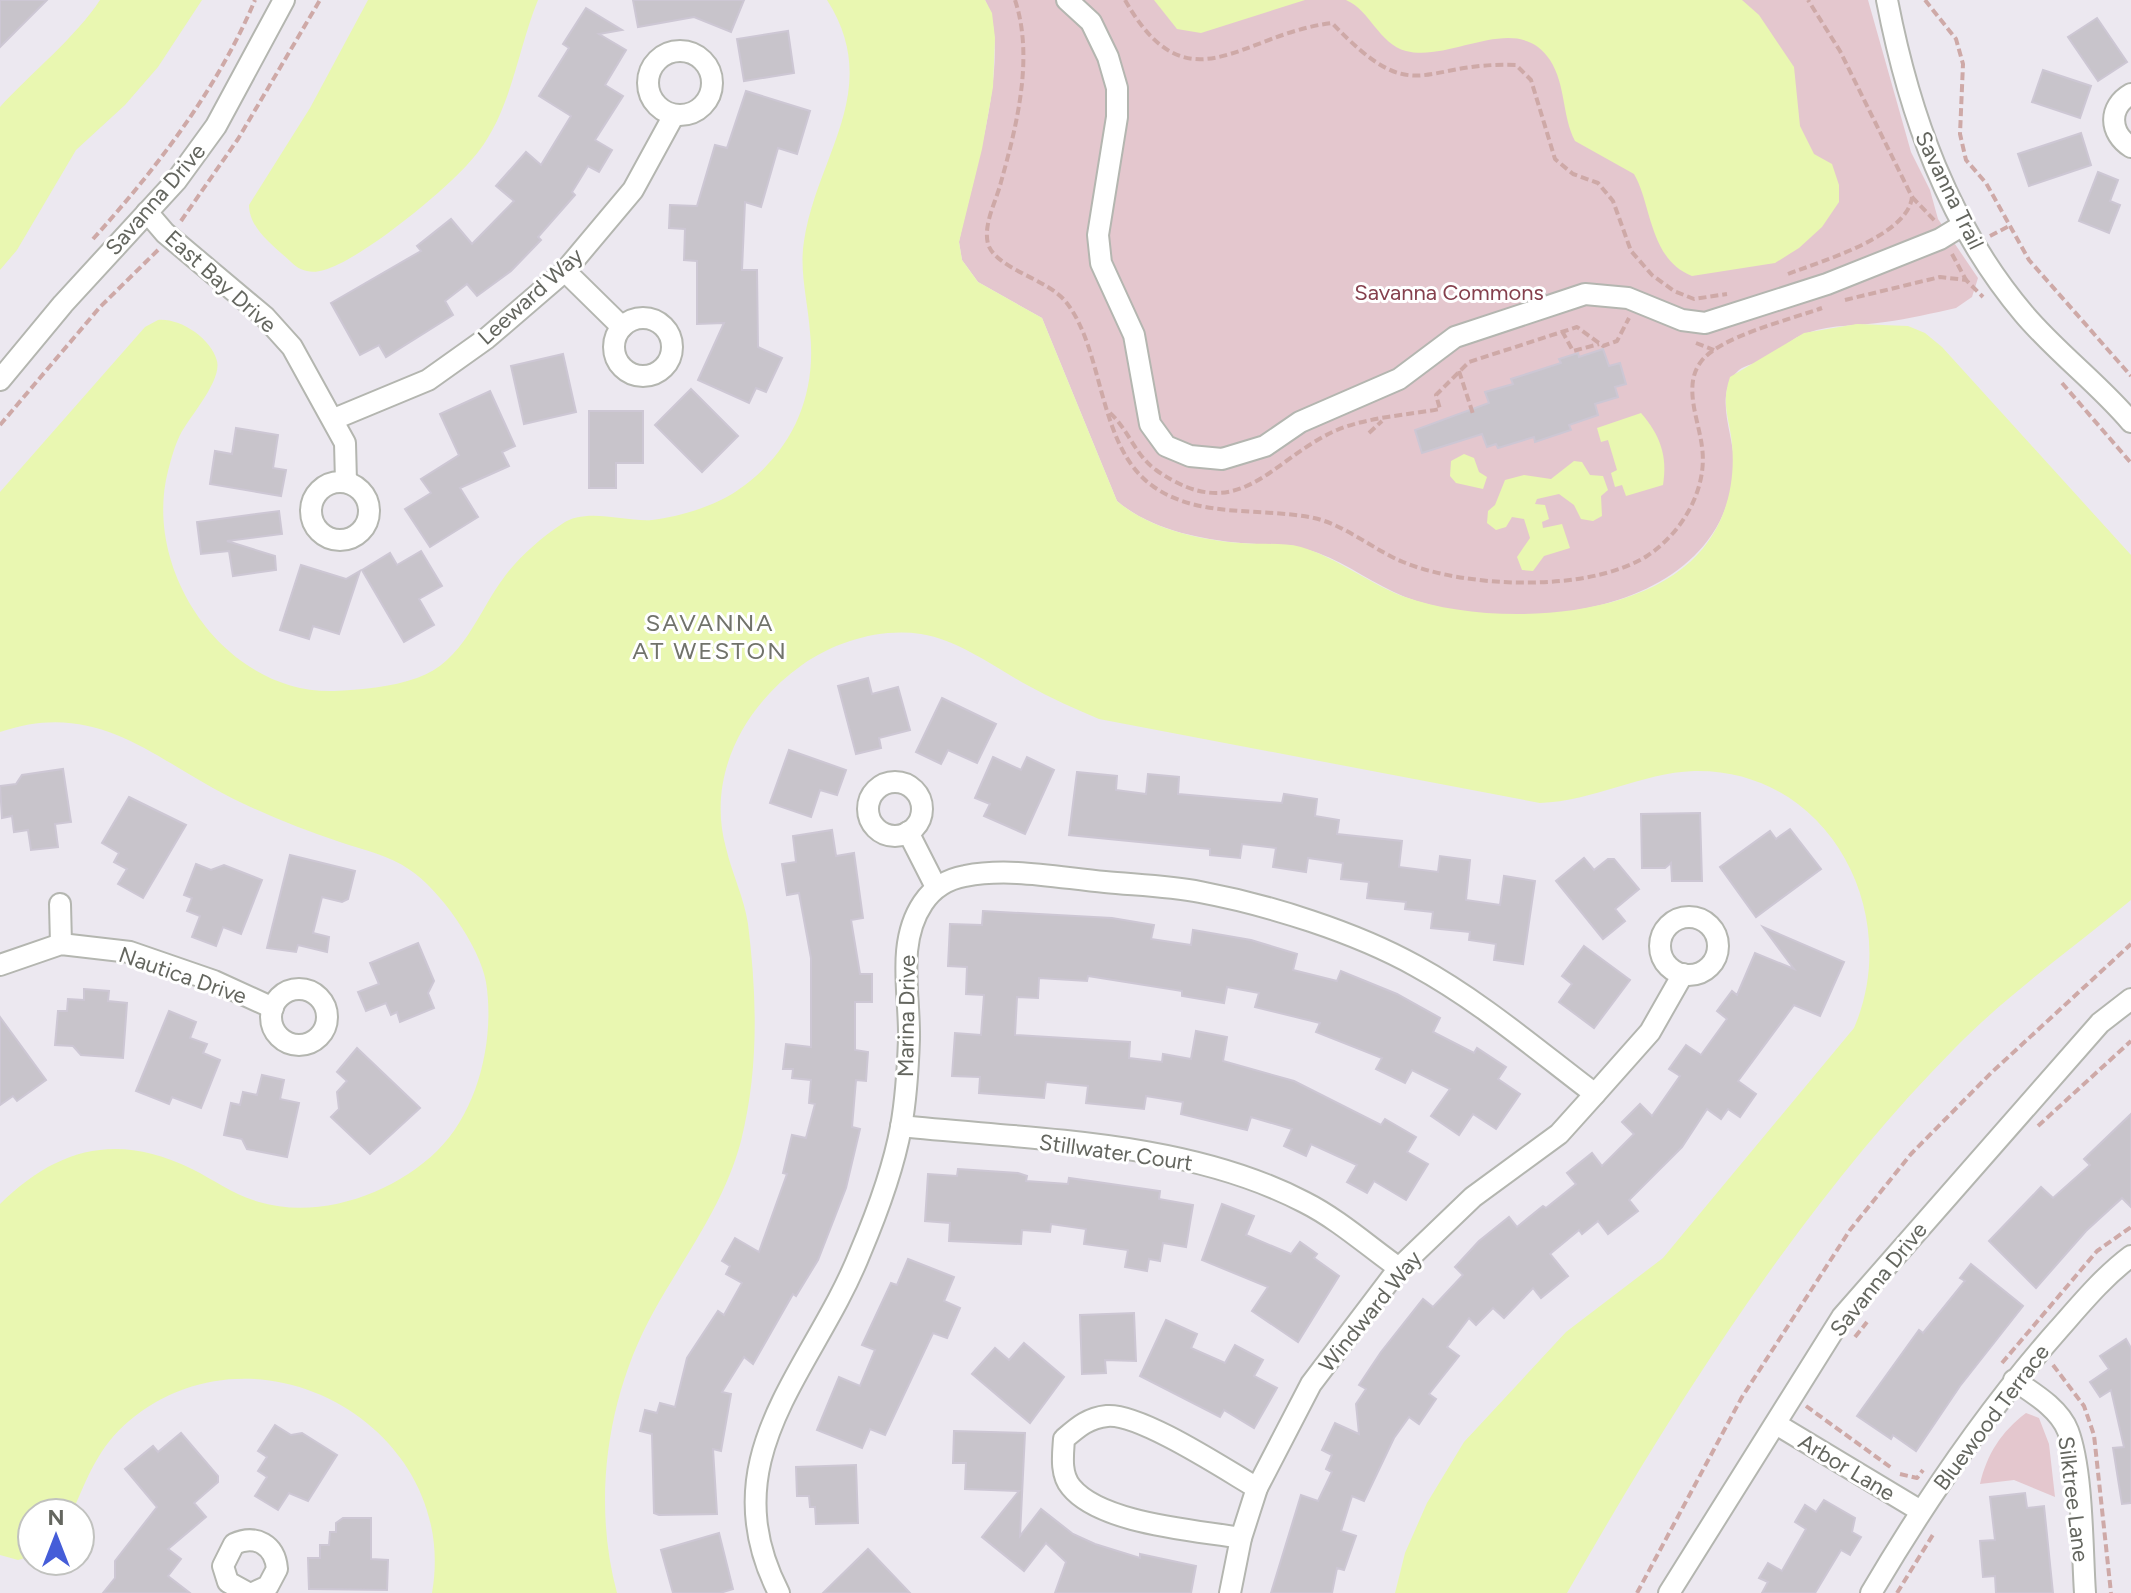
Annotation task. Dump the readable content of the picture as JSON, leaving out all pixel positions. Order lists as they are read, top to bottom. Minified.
{"streets":{"street":["Savanna Trail","Savanna Drive","East Bay Drive","Leeward Way","Nautica Drive","Marina Drive","Stillwater Court","Windward Way","Bluewood Terrace","Arbor Lane","Silktree Lane"]},"crossings":[["Savanna Drive","East Bay Drive"],["Savanna Drive","Arbor Lane"],["East Bay Drive","Leeward Way"],["Marina Drive","Stillwater Court"],["Stillwater Court","Windward Way"],["Bluewood Terrace","Arbor Lane"],["Bluewood Terrace","Silktree Lane"]],"districts":["SAVANNA AT WESTON"],"parks":["Savanna Commons"],"north":"top"}
